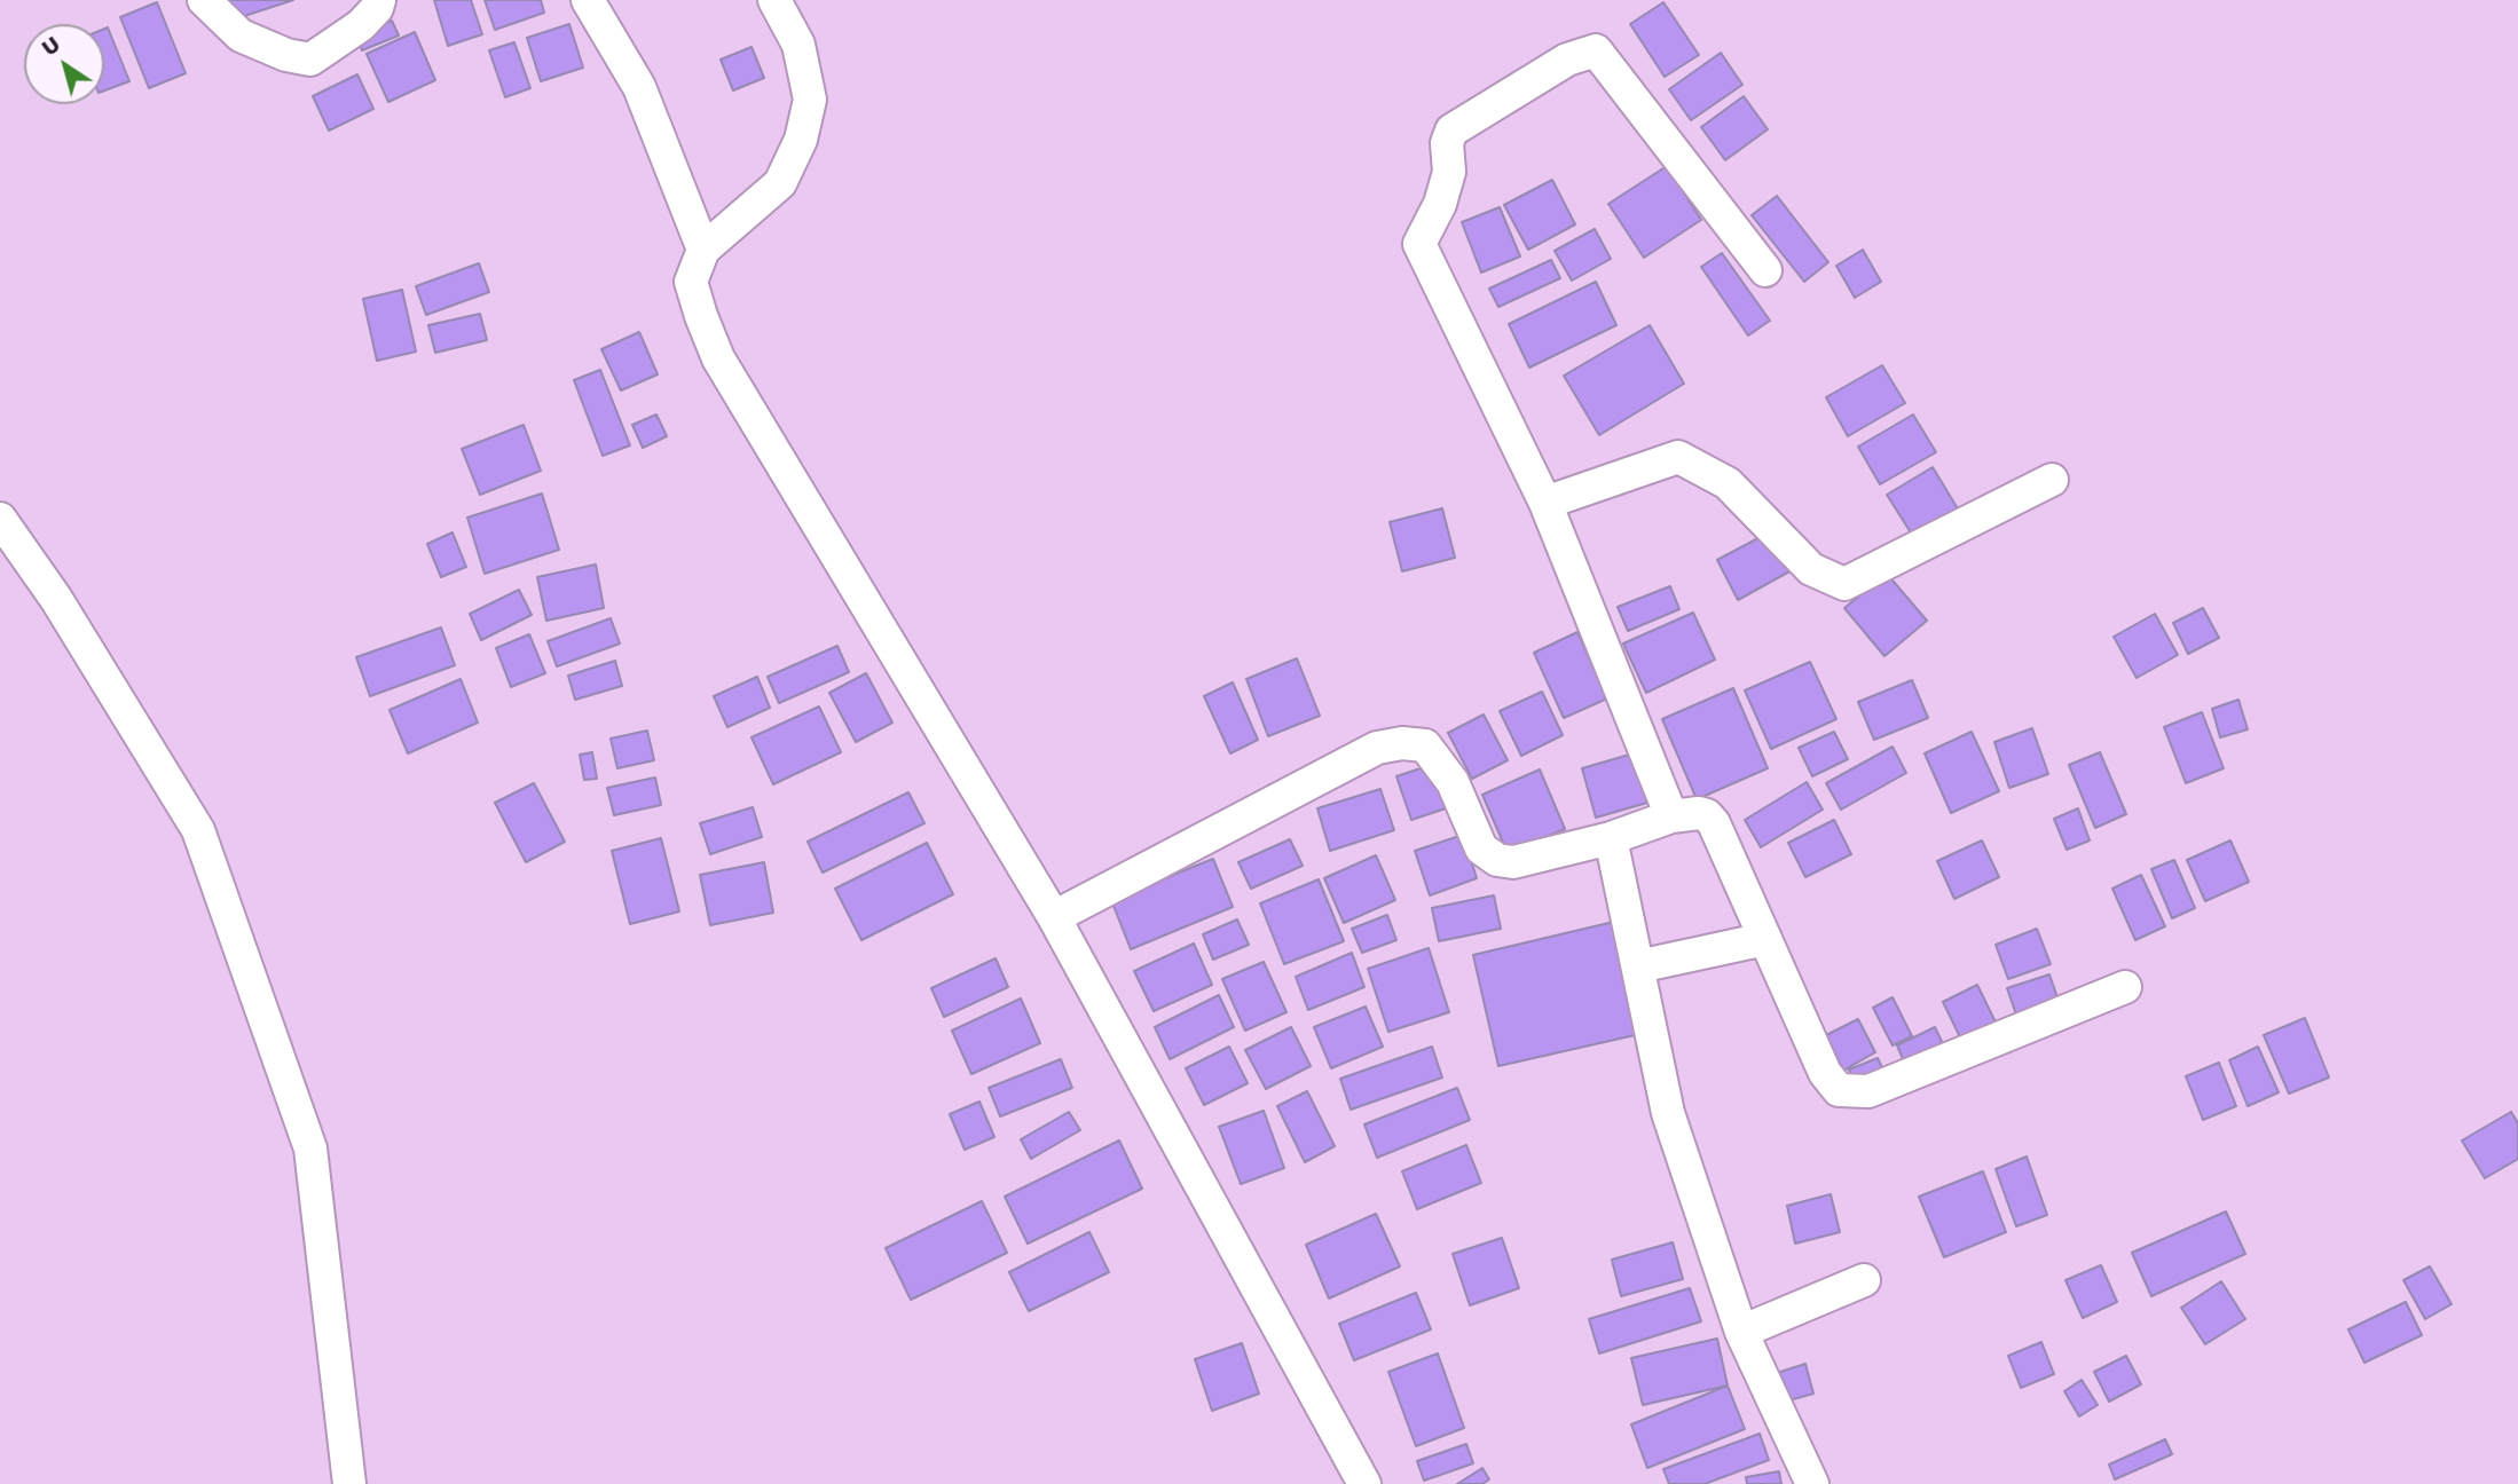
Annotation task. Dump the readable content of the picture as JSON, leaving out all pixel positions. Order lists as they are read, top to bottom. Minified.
{"north":"top left"}
